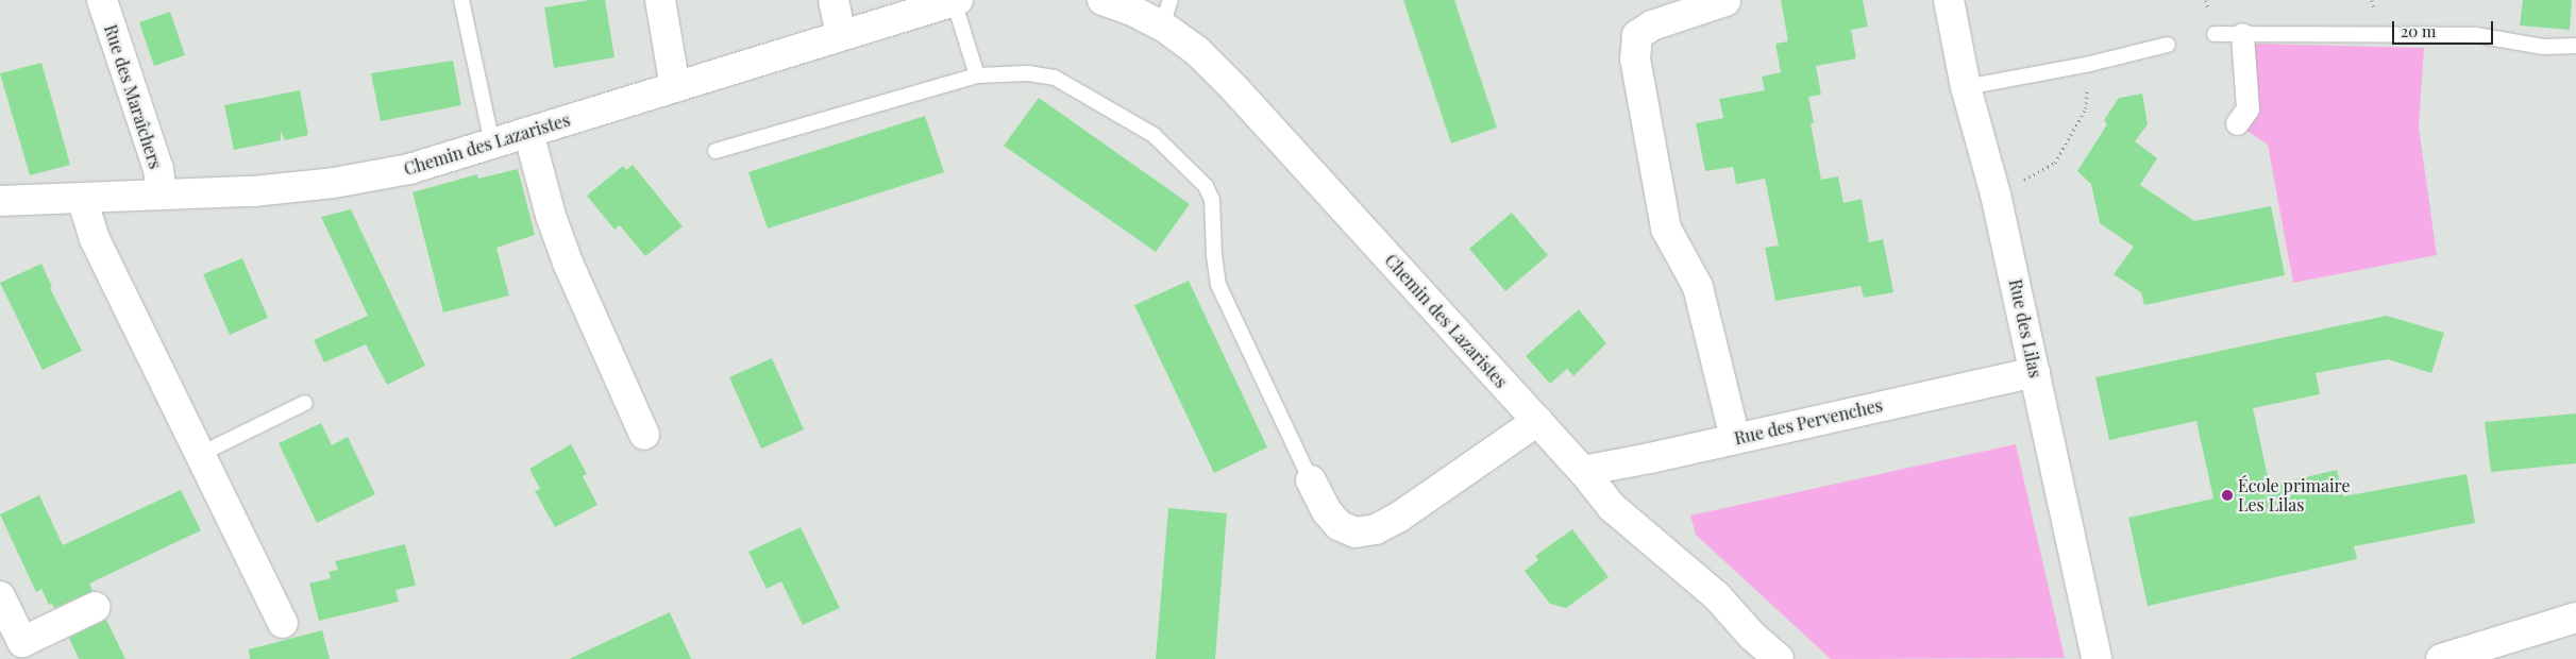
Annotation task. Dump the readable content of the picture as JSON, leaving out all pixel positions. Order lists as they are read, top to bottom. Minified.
{"streets":{"street":["Rue des Maraîchers","Chemin des Lazaristes","Rue des Lilas","Rue des Pervenches"]},"crossings":[["Rue des Maraîchers","Chemin des Lazaristes"],["Chemin des Lazaristes","Rue des Pervenches"],["Rue des Lilas","Rue des Pervenches"]],"places":["École primaire Les Lilas"],"scale_bar":"20 m"}
